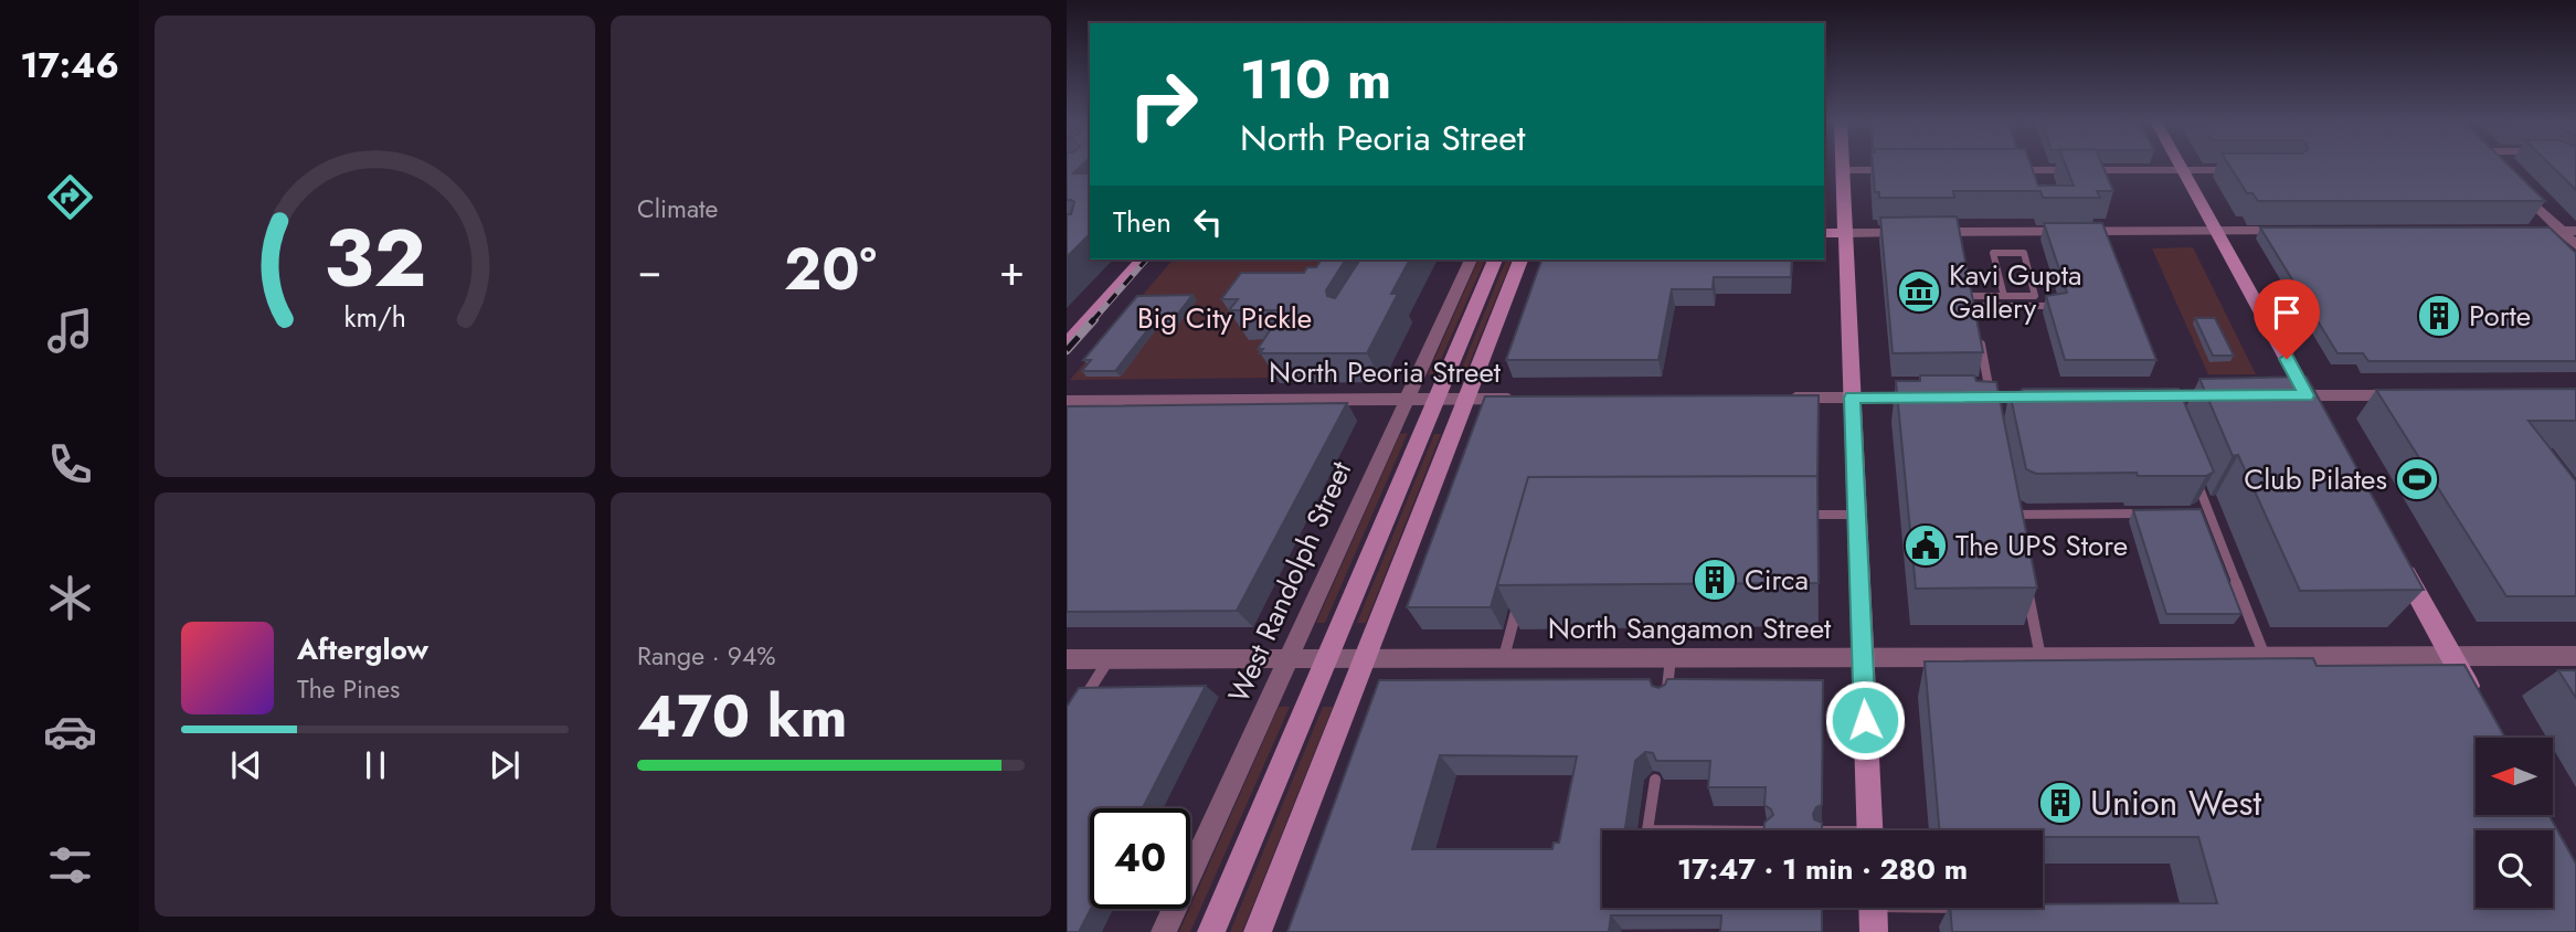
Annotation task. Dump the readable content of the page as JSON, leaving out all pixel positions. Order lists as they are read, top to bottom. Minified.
{"streets":{"street":["North Peoria Street","West Randolph Street","North Sangamon Street"]},"crossings":[["North Peoria Street","West Randolph Street"],["West Randolph Street","North Sangamon Street"]],"parks":["Big City Pickle"],"places":{"museum":["Kavi Gupta Gallery"],"building":["Porte","Circa","Union West"],"sports":["Club Pilates"],"public building":["The UPS Store"]},"north":"left","page":{"tabs":"17:46","tile":["Climate",["Range · 94%","470 km"]],"turn":["110 m","North Peoria Street"],"then":"Then","heat":["−","20°","+"],"song":["Afterglow","The Pines"],"limit":"40","trip":"17:47 · 1 min · 280 m","gauge":["32","km/h"]}}
